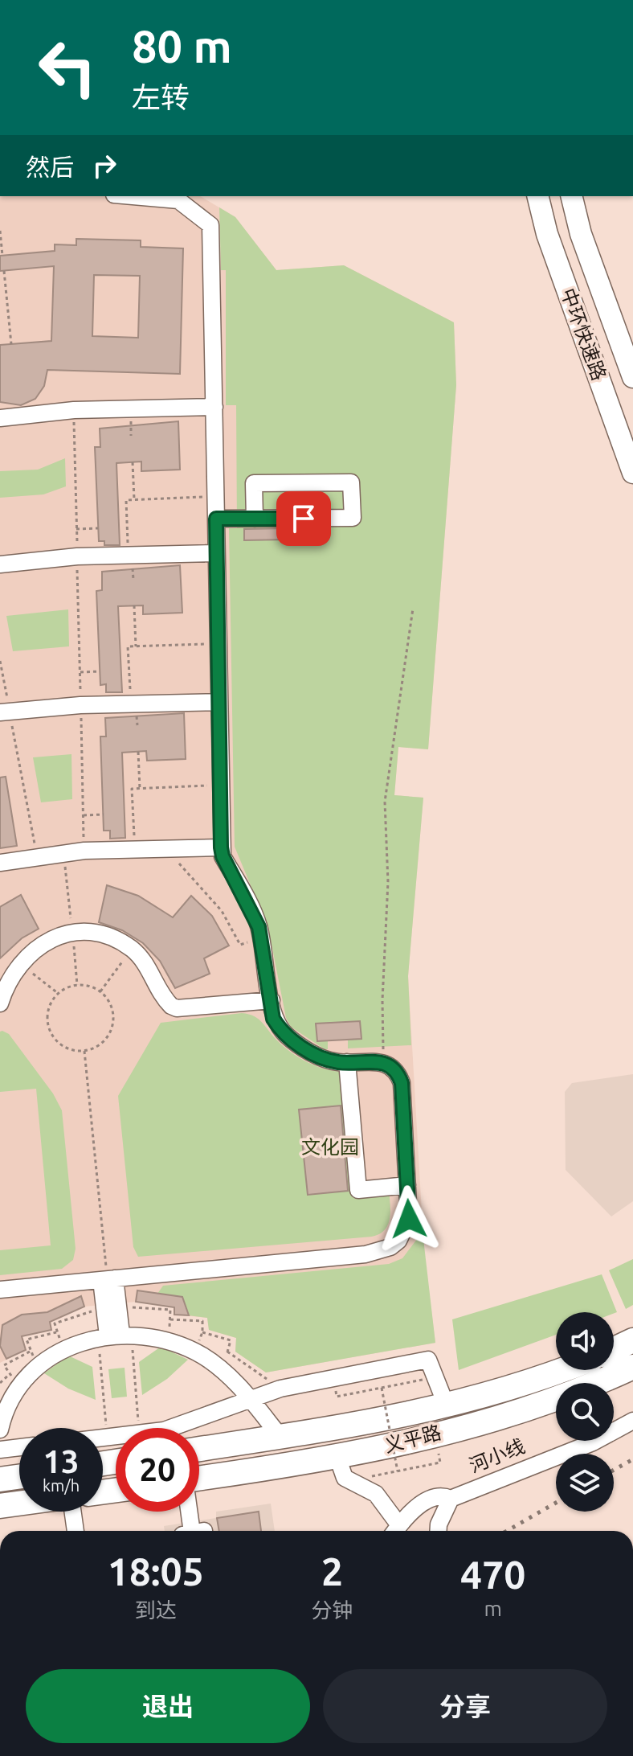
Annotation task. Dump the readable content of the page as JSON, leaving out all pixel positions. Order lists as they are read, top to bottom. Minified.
{"streets":{"highway":["义平路"],"main road":["中环快速路"],"street":["河小线"]},"parks":["文化园"],"page":{"turn":["80 m","左转"],"then":"然后","speed":"13 km/h","limit":"20","eta":["18:05","到达","2","分钟","470","m"],"buttons":["退出","分享"]}}
